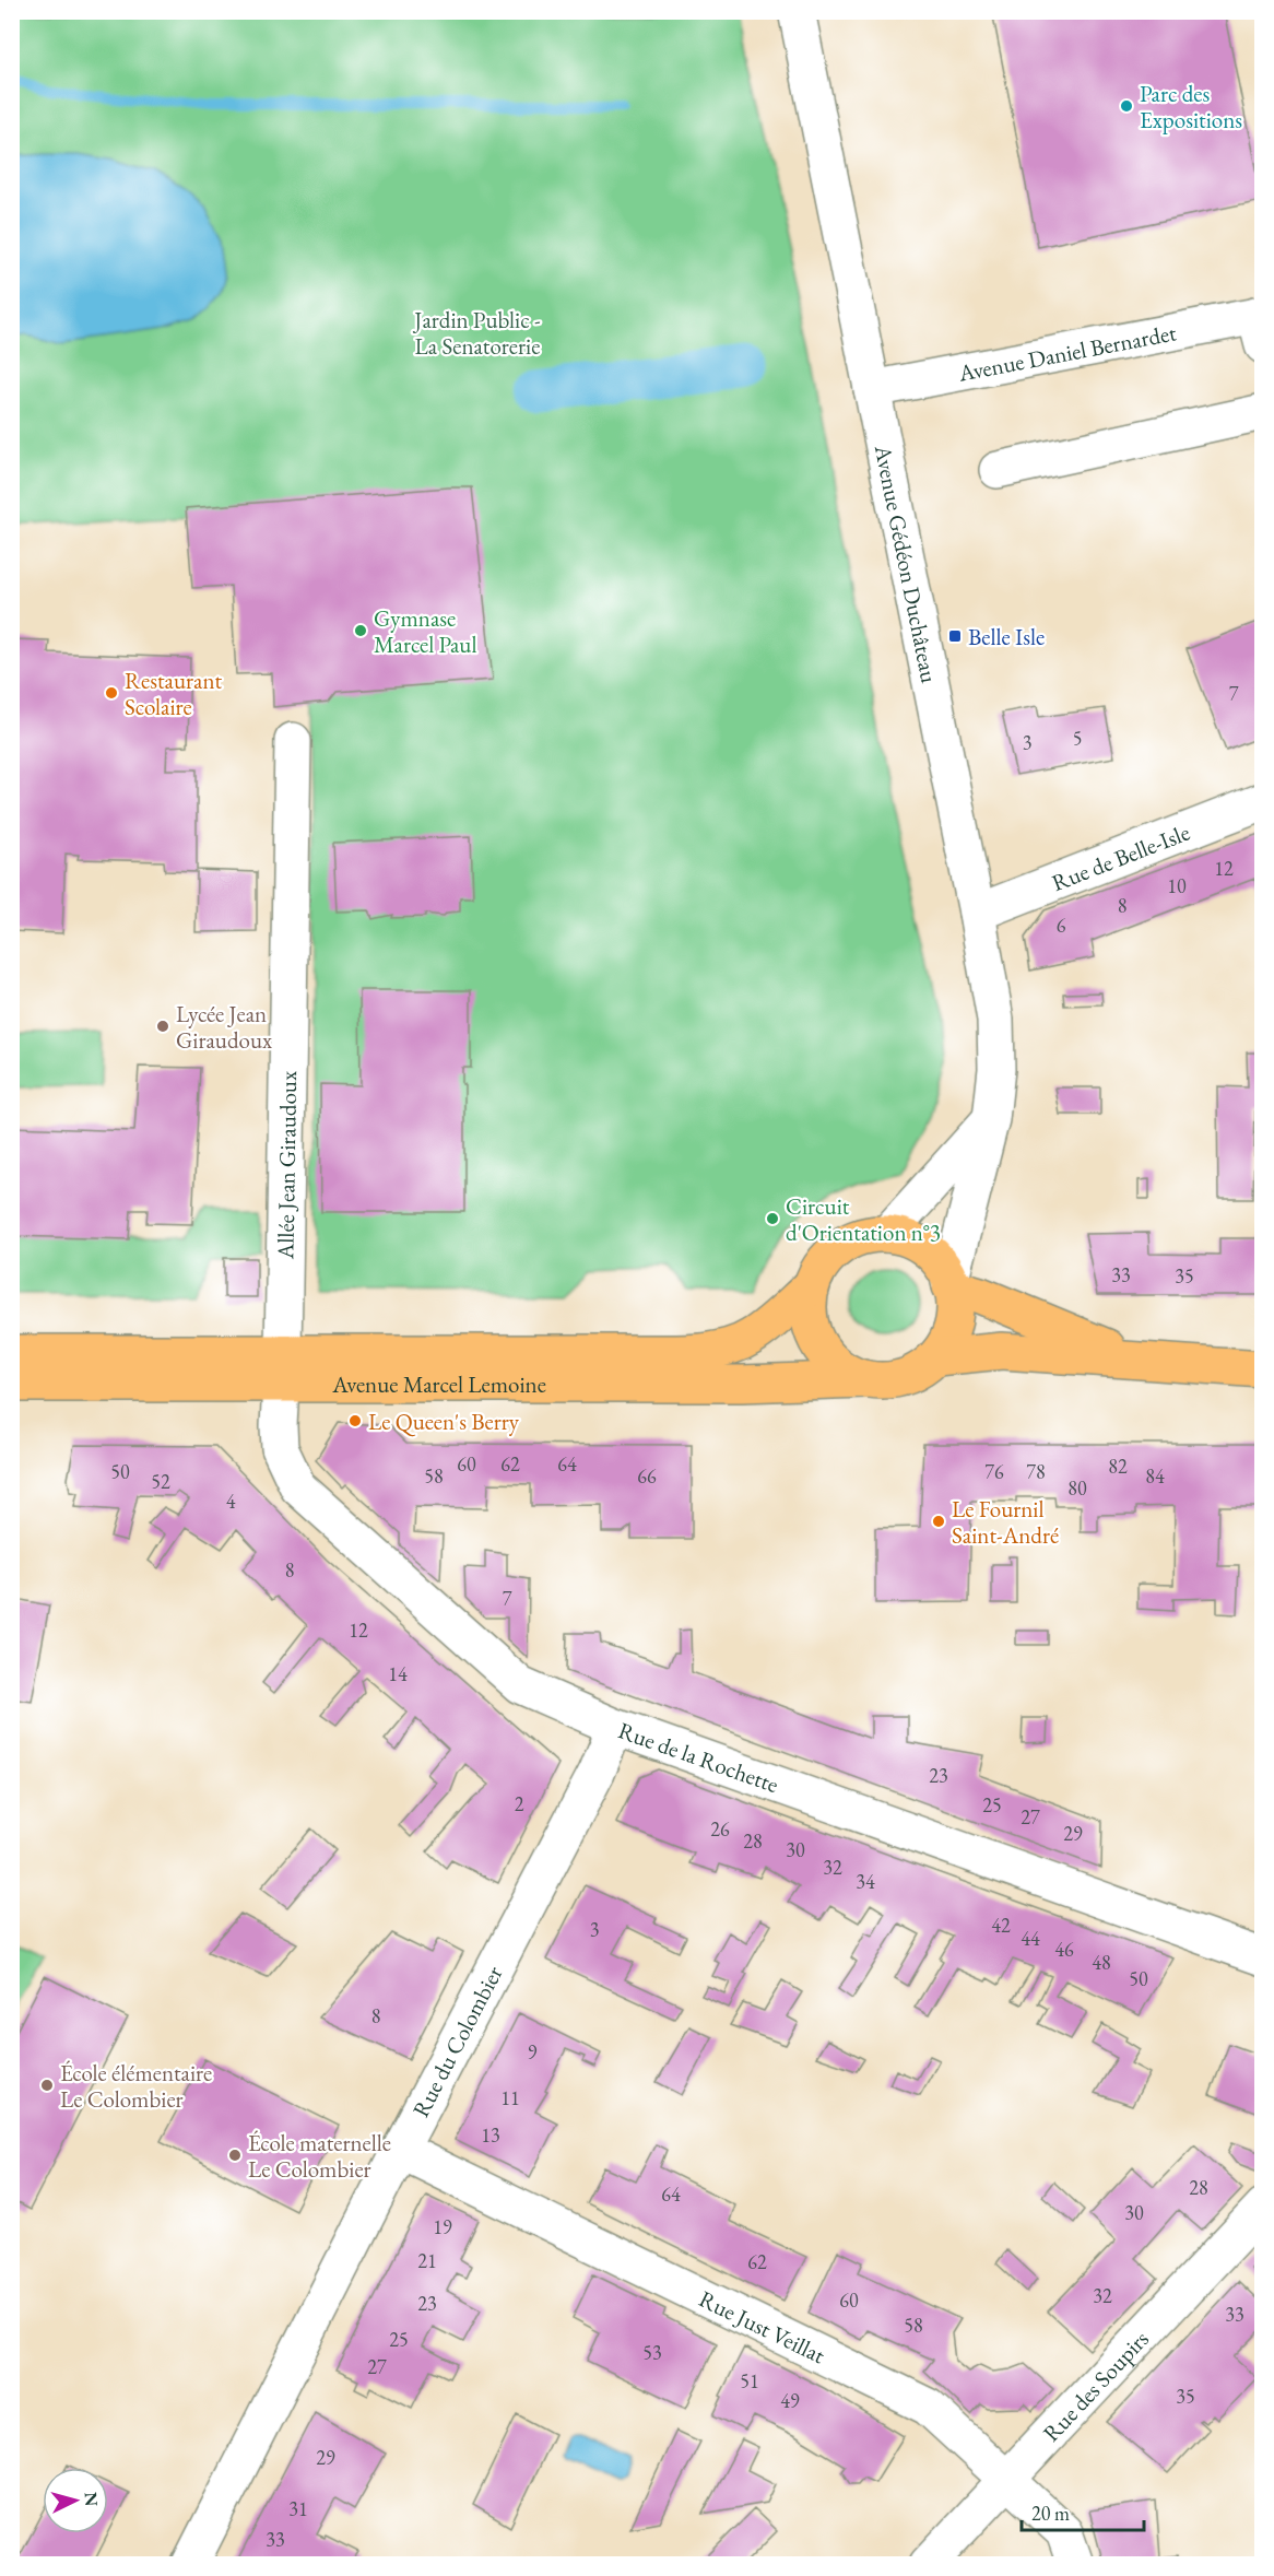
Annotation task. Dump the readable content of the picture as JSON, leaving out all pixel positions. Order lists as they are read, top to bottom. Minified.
{"streets":{"main road":["Avenue Marcel Lemoine"],"street":["Avenue Daniel Bernardet","Avenue Gédéon Duchâteau","Rue de Belle-Isle","Allée Jean Giraudoux","Rue de la Rochette","Rue du Colombier","Rue Just Veillat","Rue des Soupirs"]},"crossings":[["Avenue Daniel Bernardet","Avenue Gédéon Duchâteau"],["Avenue Gédéon Duchâteau","Rue de Belle-Isle"],["Avenue Gédéon Duchâteau","Avenue Marcel Lemoine"],["Allée Jean Giraudoux","Avenue Marcel Lemoine"],["Allée Jean Giraudoux","Rue de la Rochette"],["Avenue Marcel Lemoine","Rue de la Rochette"],["Rue de la Rochette","Rue du Colombier"],["Rue du Colombier","Rue Just Veillat"],["Rue Just Veillat","Rue des Soupirs"]],"parks":["Jardin Public - La Senatorerie"],"places":{"other":["Parc des Expositions","Gymnase Marcel Paul","Restaurant Scolaire","Lycée Jean Giraudoux","Circuit d'Orientation n°3","Le Queen's Berry","Le Fournil Saint-André","École élémentaire Le Colombier","École maternelle Le Colombier"],"transit":["Belle Isle"]},"house_numbers":["7","5","3","12","10","8","6","33","35","60","62","64","82","50","76","78","58","66","84","52","80","4","8","7","12","14","23","2","25","27","26","29","28","30","32","34","42","3","44","46","48","50","8","9","11","13","28","64","30","19","21","62","32","60","23","33","58","25","53","27","51","35","49","29","31","33"],"scale_bar":"20 m","north":"right"}
